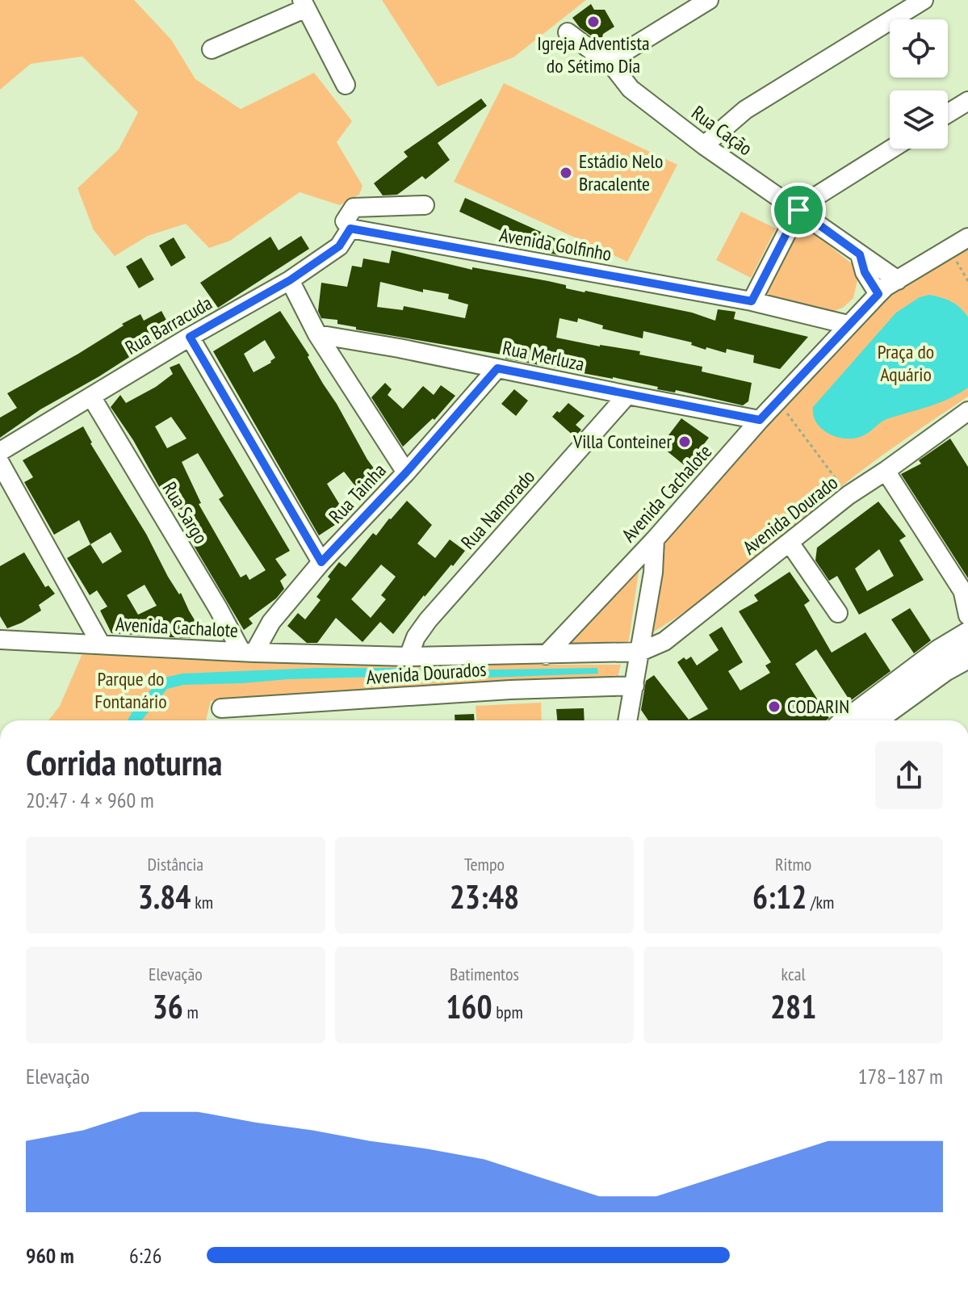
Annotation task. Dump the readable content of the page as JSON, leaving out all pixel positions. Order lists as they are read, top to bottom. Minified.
{"streets":{"street":["Rua Cação","Avenida Golfinho","Rua Barracuda","Rua Merluza","Rua Tainha","Avenida Cachalote","Rua Namorado","Rua Sargo","Avenida Dourado","Avenida Dourados"]},"crossings":[["Rua Cação","Avenida Cachalote"],["Avenida Golfinho","Rua Barracuda"],["Avenida Golfinho","Avenida Cachalote"],["Rua Barracuda","Rua Sargo"],["Rua Merluza","Rua Tainha"],["Rua Merluza","Avenida Cachalote"],["Rua Merluza","Rua Namorado"],["Rua Tainha","Avenida Cachalote"],["Rua Tainha","Rua Sargo"],["Avenida Cachalote","Rua Namorado"],["Avenida Cachalote","Rua Sargo"],["Avenida Cachalote","Avenida Dourado"]],"parks":["Praça do Aquário","Parque do Fontanário"],"places":["Igreja Adventista do Sétimo Dia","Estádio Nelo Bracalente","Villa Conteiner","CODARIN"],"page":{"heading":["Corrida noturna","20:47 · 4 × 960 m"],"stats":[["Distância","3.84 km"],["Tempo","23:48"],["Ritmo","6:12 /km"],["Elevação","36 m"],["Batimentos","160 bpm"],["kcal","281"]],"chart":["Elevação","178–187 m"],"list":[{"name":"960 m","note":"6:26"}]}}
